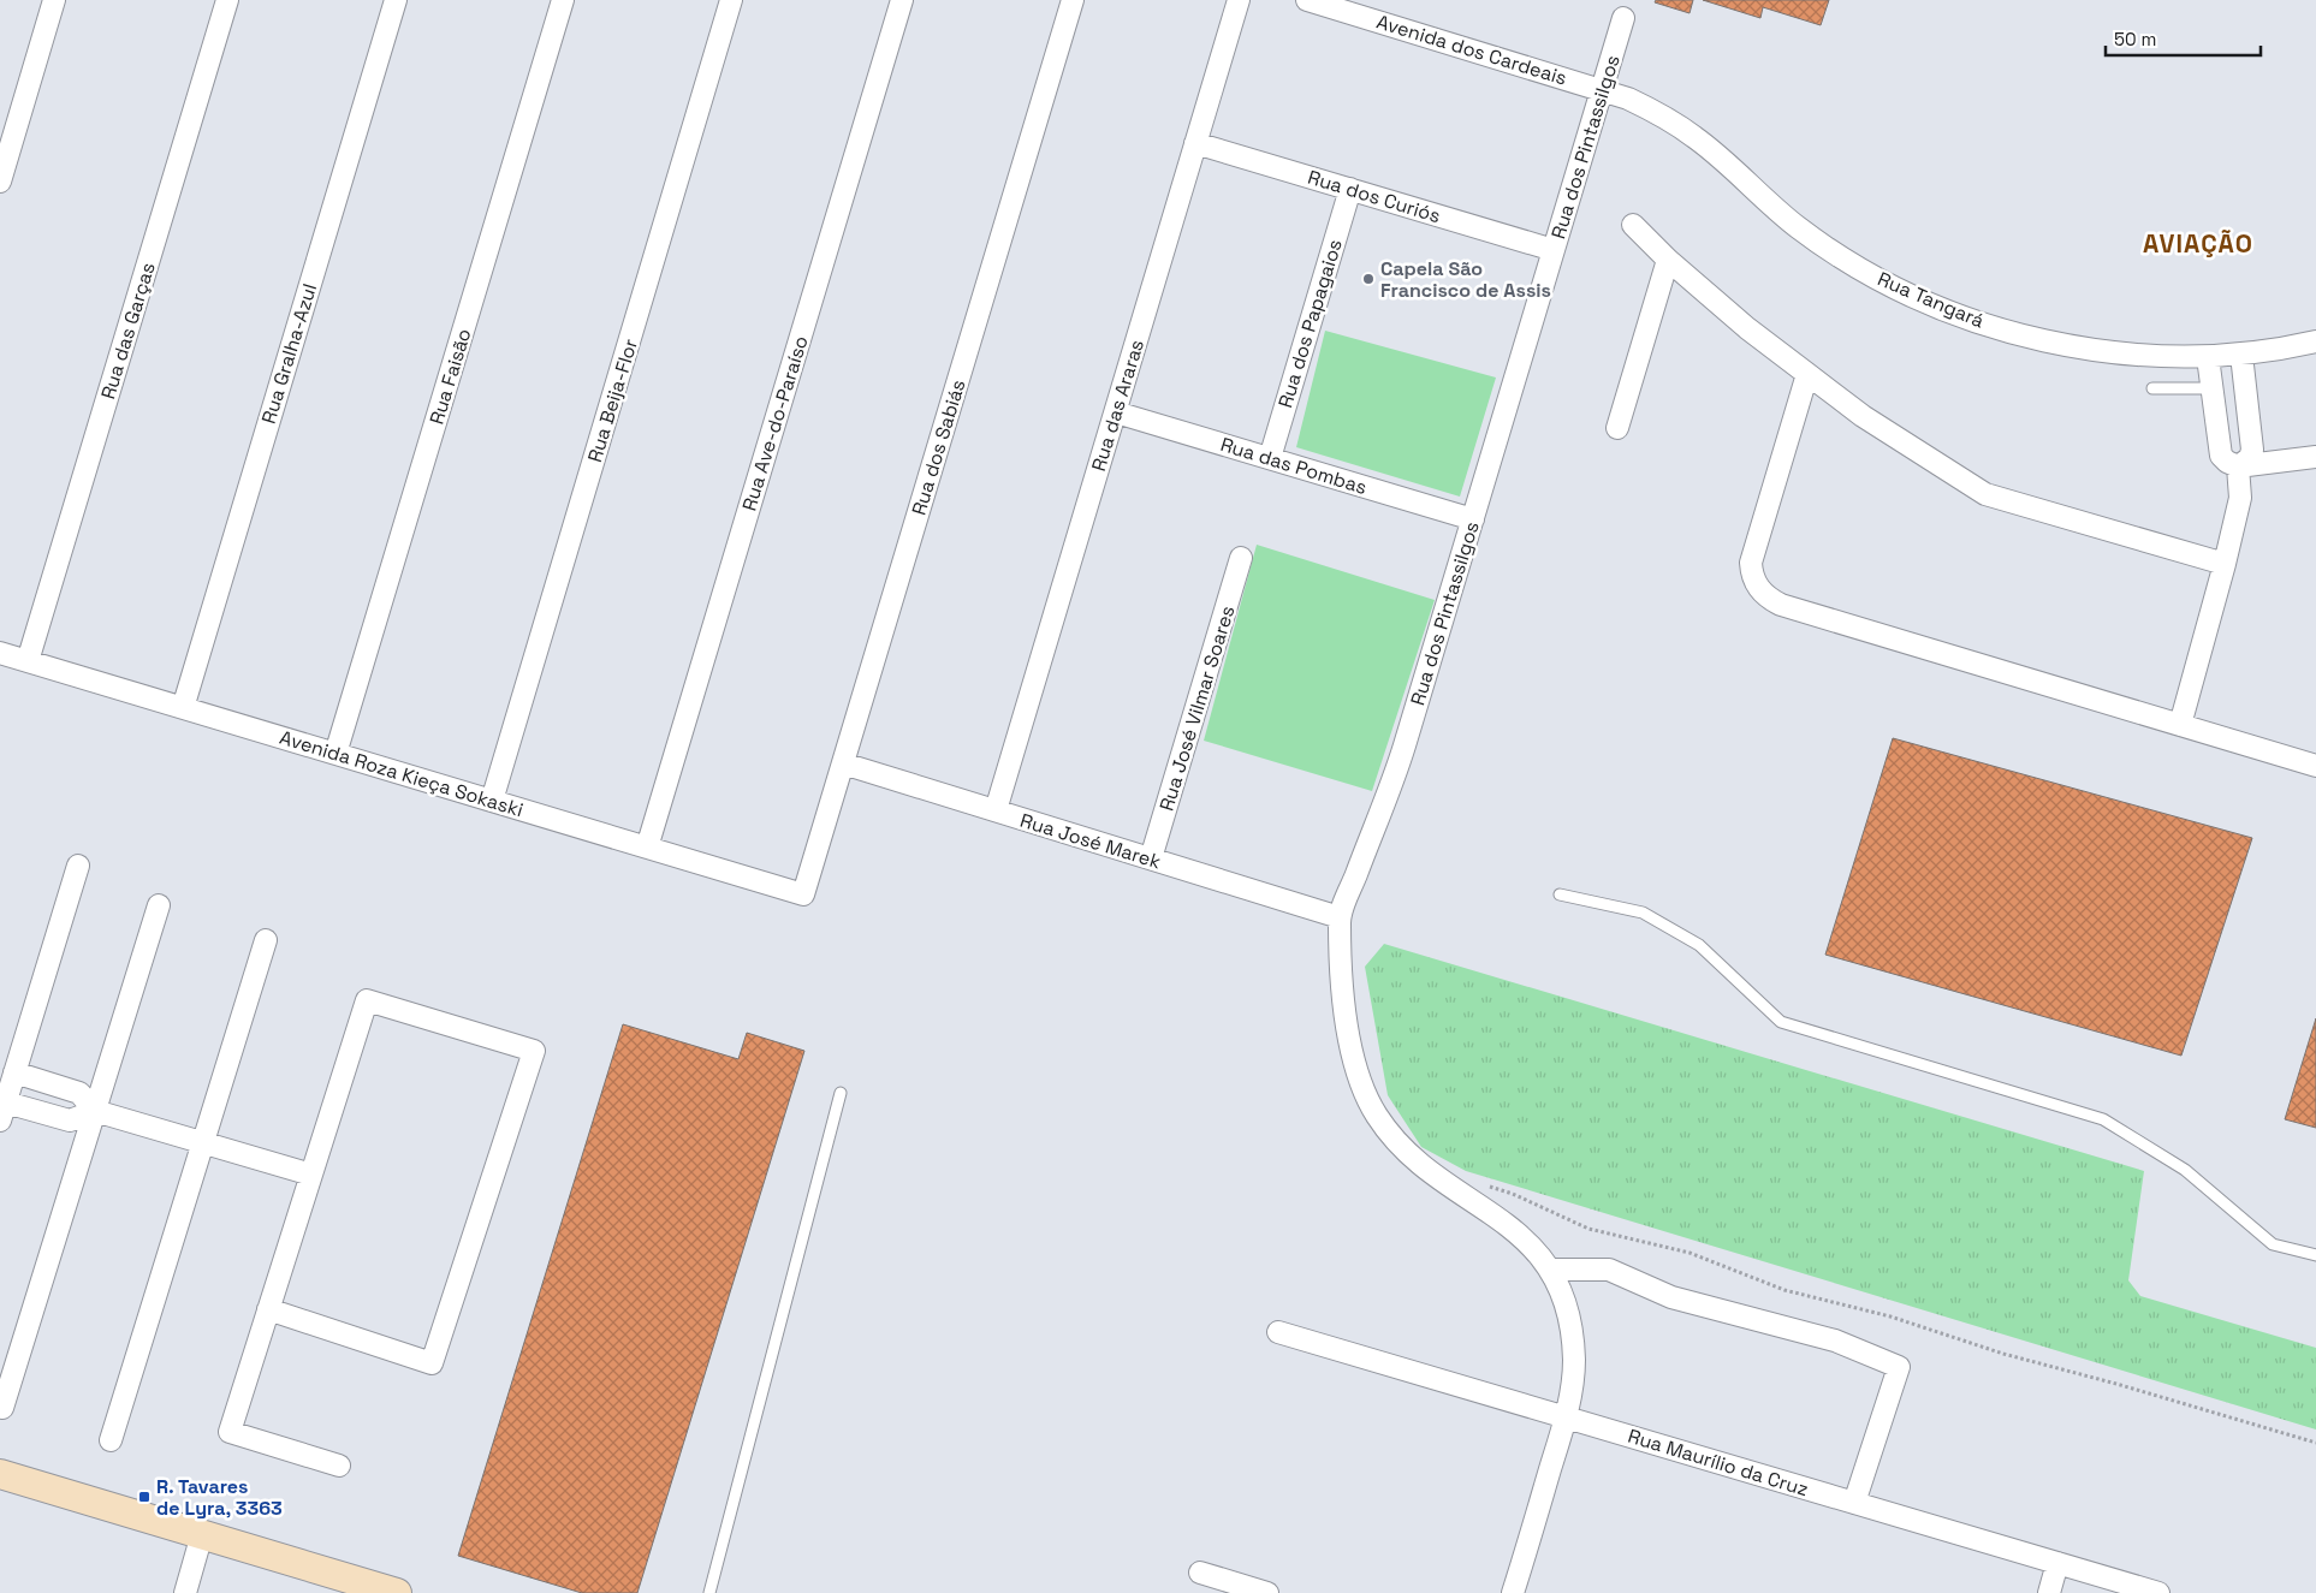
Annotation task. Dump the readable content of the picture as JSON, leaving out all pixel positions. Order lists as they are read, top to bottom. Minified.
{"streets":{"street":["Avenida dos Cardeais","Rua dos Pintassilgos","Rua dos Curiós","Rua Tangará","Rua dos Papagaios","Rua das Garças","Rua Gralha-Azul","Rua Faisão","Rua Beija-Flor","Rua das Araras","Rua Ave-do-Paraíso","Rua dos Sabiás","Rua das Pombas","Rua José Vilmar Soares","Avenida Roza Kieça Sokaski","Rua José Marek","Rua Maurílio da Cruz"]},"crossings":[["Avenida dos Cardeais","Rua dos Pintassilgos"],["Avenida dos Cardeais","Rua Tangará"],["Rua dos Pintassilgos","Rua dos Curiós"],["Rua dos Pintassilgos","Rua Tangará"],["Rua dos Pintassilgos","Rua das Pombas"],["Rua dos Pintassilgos","Rua José Marek"],["Rua dos Pintassilgos","Rua Maurílio da Cruz"],["Rua dos Curiós","Rua dos Papagaios"],["Rua dos Curiós","Rua das Araras"],["Rua dos Papagaios","Rua das Pombas"],["Rua das Garças","Avenida Roza Kieça Sokaski"],["Rua Gralha-Azul","Avenida Roza Kieça Sokaski"],["Rua Faisão","Avenida Roza Kieça Sokaski"],["Rua Beija-Flor","Avenida Roza Kieça Sokaski"],["Rua das Araras","Rua das Pombas"],["Rua das Araras","Rua José Marek"],["Rua Ave-do-Paraíso","Avenida Roza Kieça Sokaski"],["Rua dos Sabiás","Avenida Roza Kieça Sokaski"],["Rua dos Sabiás","Rua José Marek"],["Rua José Vilmar Soares","Rua José Marek"]],"districts":["AVIAÇÃO"],"places":{"other":["Capela São Francisco de Assis"],"transit":["R. Tavares de Lyra, 3363"]},"scale_bar":"50 m"}
